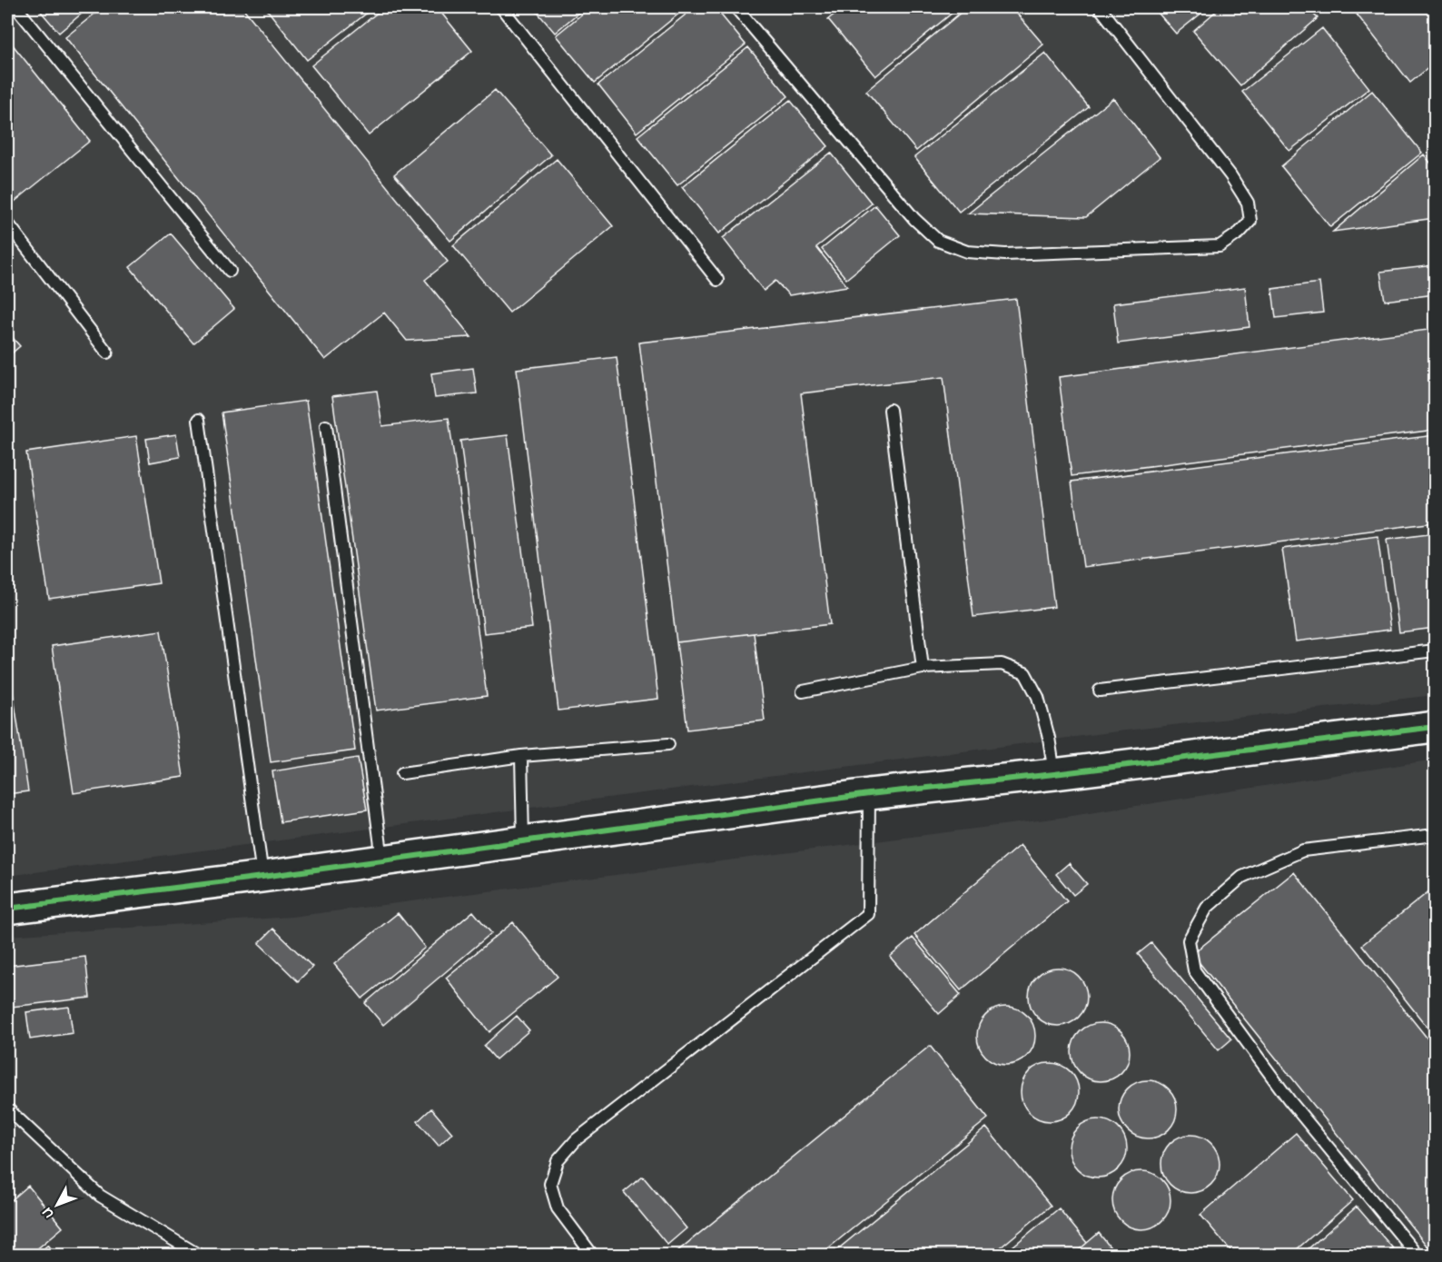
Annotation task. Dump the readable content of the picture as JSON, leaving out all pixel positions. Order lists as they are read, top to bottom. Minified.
{"north":"bottom left"}
